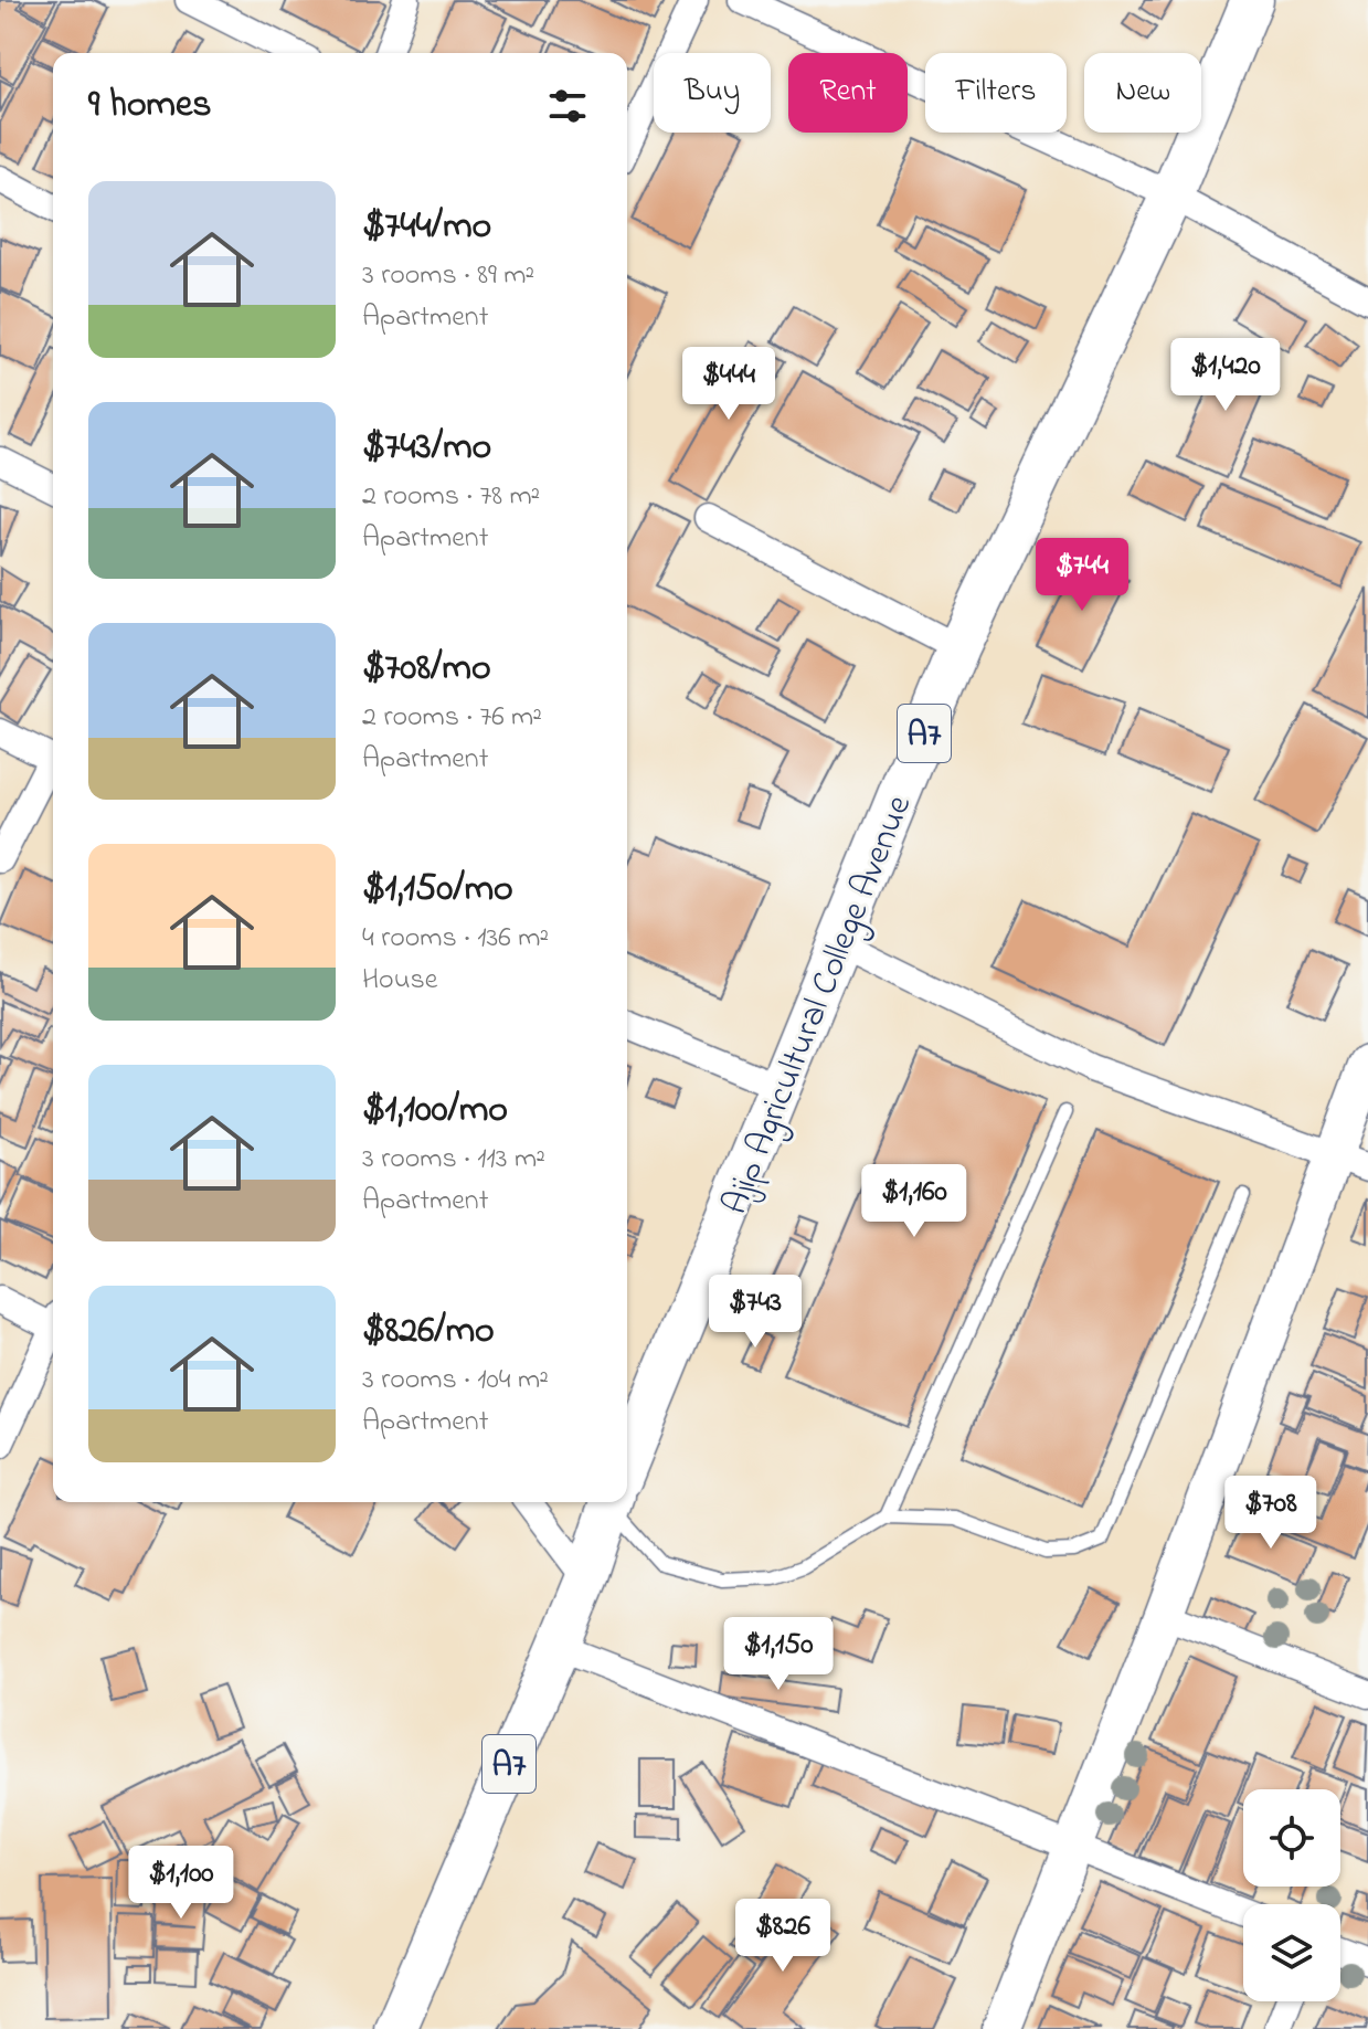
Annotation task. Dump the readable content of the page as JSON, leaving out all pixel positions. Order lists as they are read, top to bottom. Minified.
{"streets":{"main road":["A7","Ajip Agricultural College Avenue"]},"page":{"chip":["Buy","Rent","Filters","New"],"heading":"9 homes","list":[{"name":"$744/mo","note":"3 rooms · 89 m² · Apartment"},{"name":"$743/mo","note":"2 rooms · 78 m² · Apartment"},{"name":"$708/mo","note":"2 rooms · 76 m² · Apartment"},{"name":"$1,150/mo","note":"4 rooms · 136 m² · House"},{"name":"$1,100/mo","note":"3 rooms · 113 m² · Apartment"},{"name":"$826/mo","note":"3 rooms · 104 m² · Apartment"}],"price":["$1,420","$444","$744","$1,160","$743","$708","$1,150","$1,100","$826"]}}
